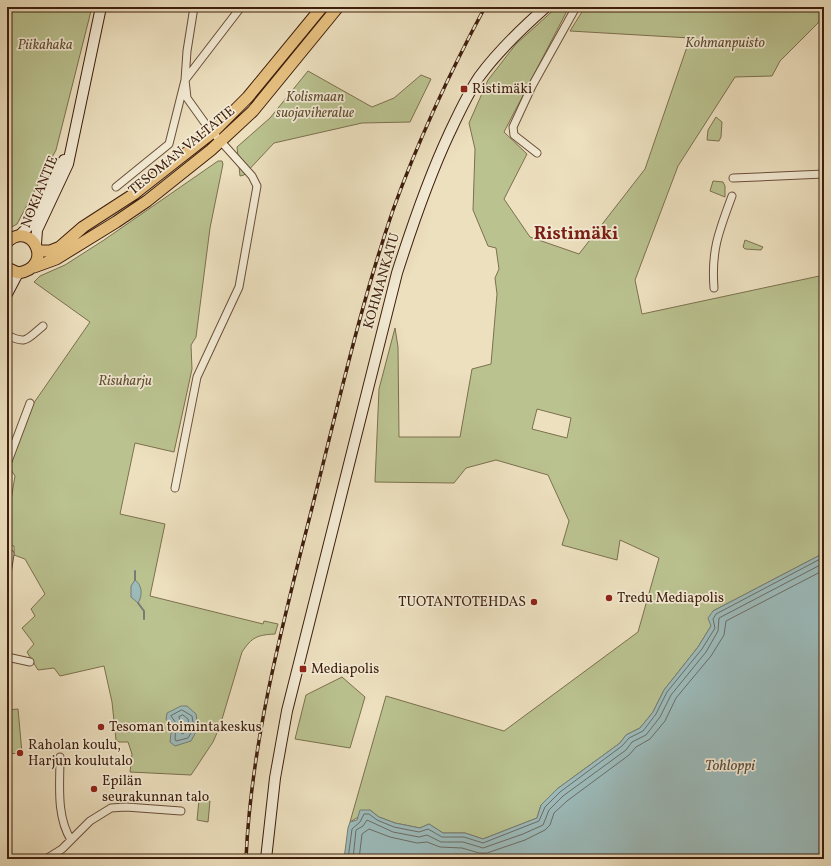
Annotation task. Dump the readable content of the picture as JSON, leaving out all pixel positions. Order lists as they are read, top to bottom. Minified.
{"streets":{"main road":["TESOMAN VALTATIE"],"street":["NOKIANTIE","KOHMANKATU"]},"crossings":[["TESOMAN VALTATIE","NOKIANTIE"]],"districts":["Ristimäki"],"water":["Tohloppi"],"parks":["Kohmanpuisto","Piikahaka","Kolismaan suojaviheralue","Risuharju"],"places":{"transit":["Ristimäki","Mediapolis"],"other":["Tredu Mediapolis","TUOTANTOTEHDAS","Tesoman toimintakeskus","Raholan koulu, Harjun koulutalo","Epilän seurakunnan talo"]}}
